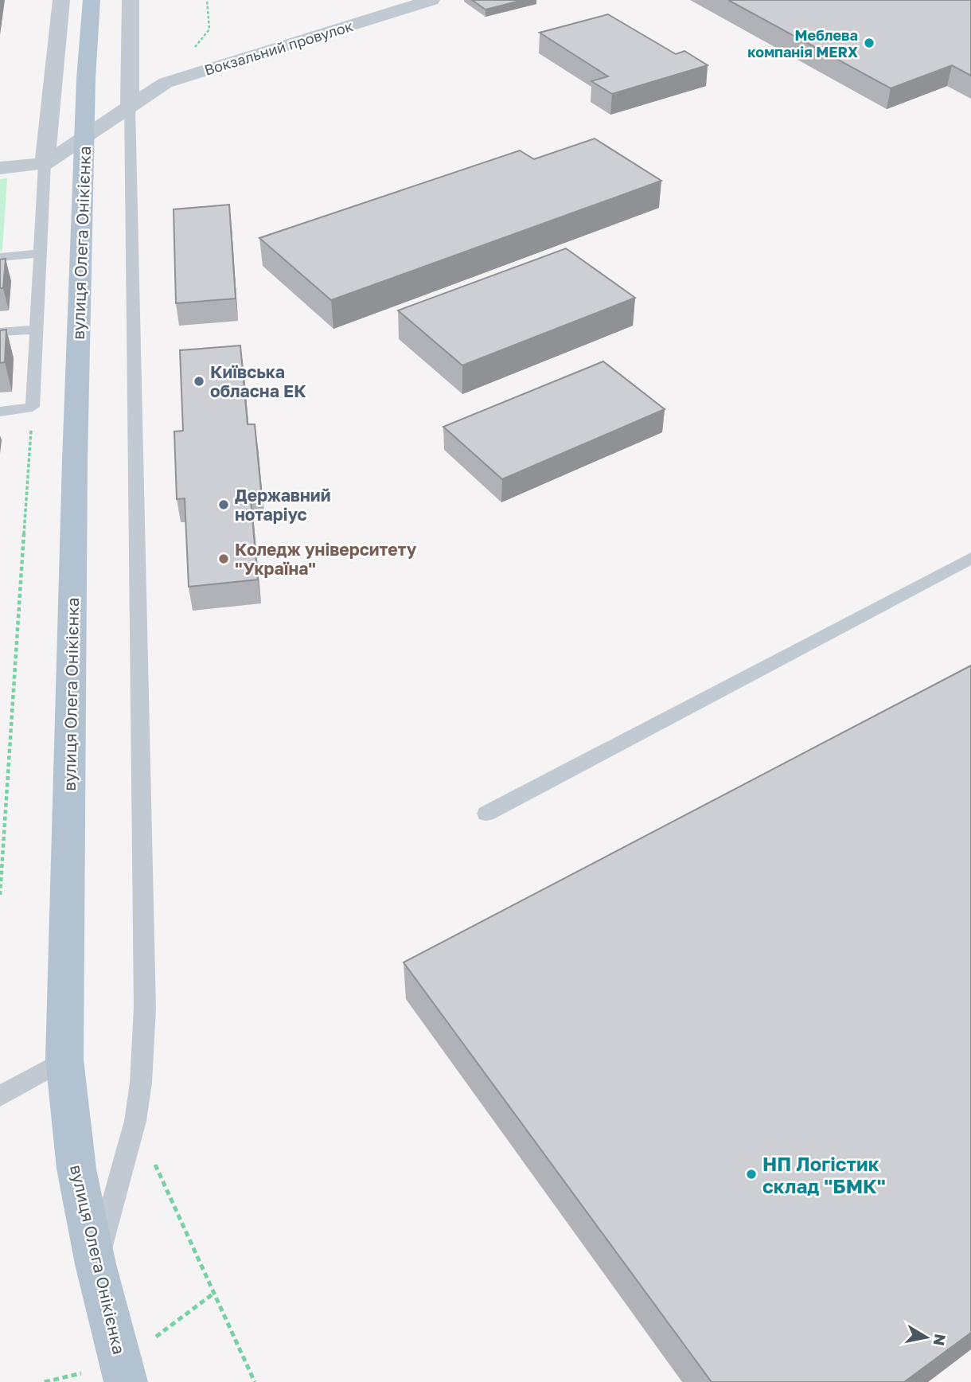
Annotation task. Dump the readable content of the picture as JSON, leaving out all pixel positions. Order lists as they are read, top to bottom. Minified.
{"streets":{"main road":["вулиця Олега Онікієнка"],"street":["Вокзальний провулок"]},"places":["Меблева компанія MERX","Київська обласна ЕК","Державний нотаріус","Коледж університету \"Україна\"","НП Логістик склад \"БМК\""],"north":"right"}
